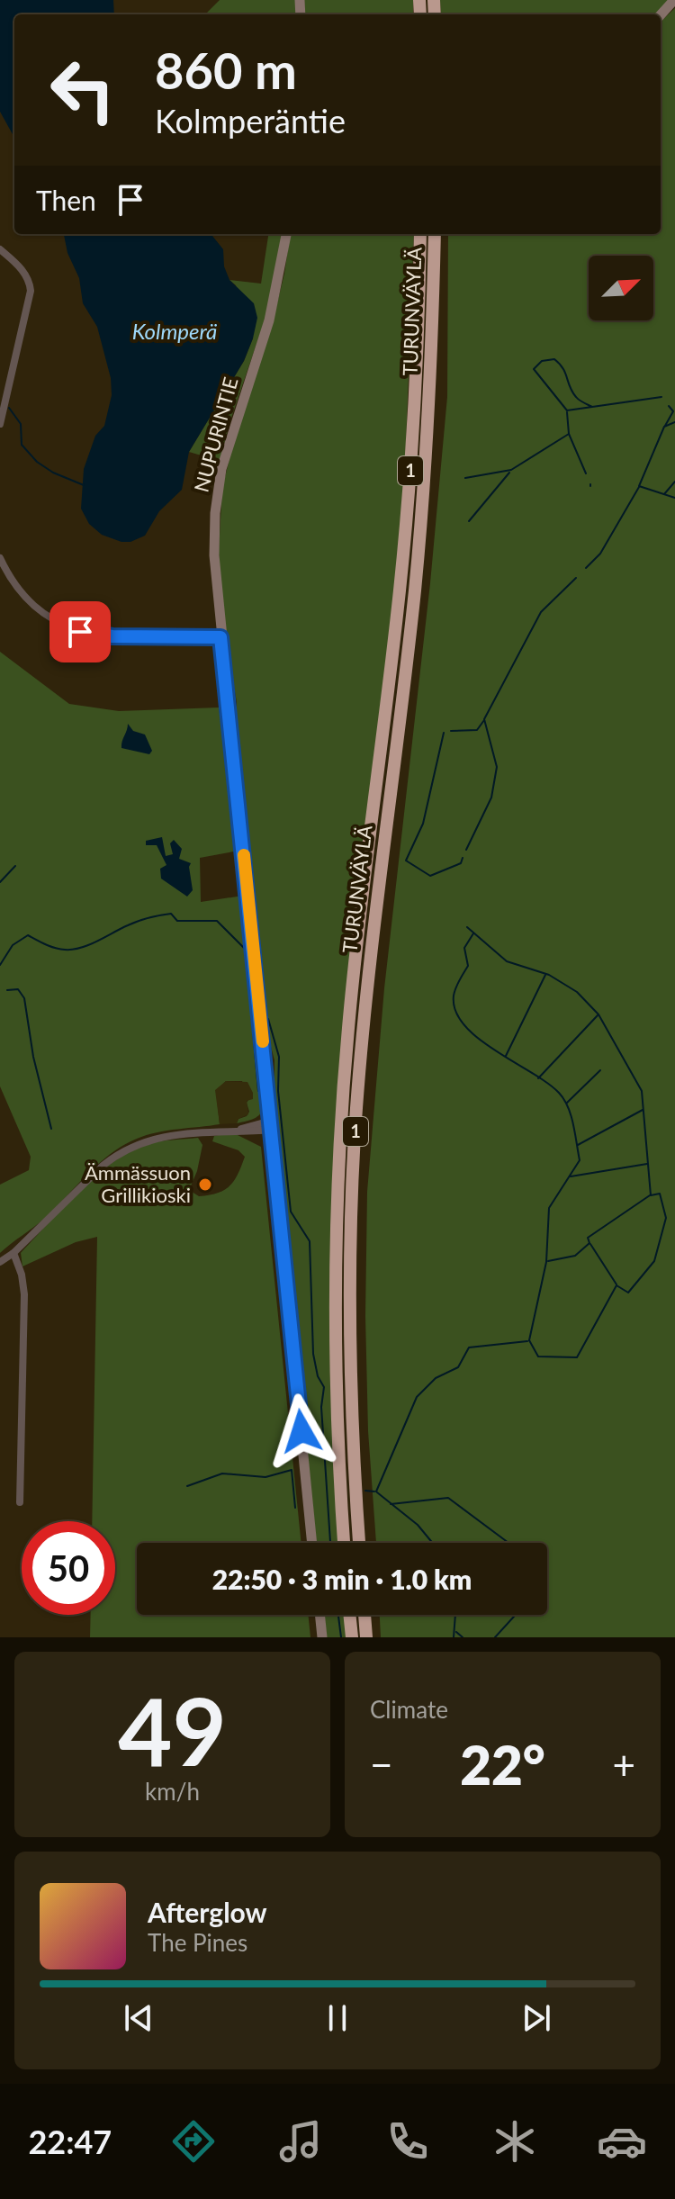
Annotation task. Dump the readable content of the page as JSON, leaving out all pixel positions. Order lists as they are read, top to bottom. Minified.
{"streets":{"highway":["TURUNVÄYLÄ","1"],"main road":["NUPURINTIE"]},"water":["Kolmperä"],"places":["Ämmässuon Grillikioski"],"north":"top right","page":{"turn":["860 m","Kolmperäntie"],"then":"Then","limit":"50","trip":"22:50 · 3 min · 1.0 km","tile":[["49","km/h"],"Climate"],"heat":["−","22°","+"],"song":["Afterglow","The Pines"],"tabs":"22:47"}}
